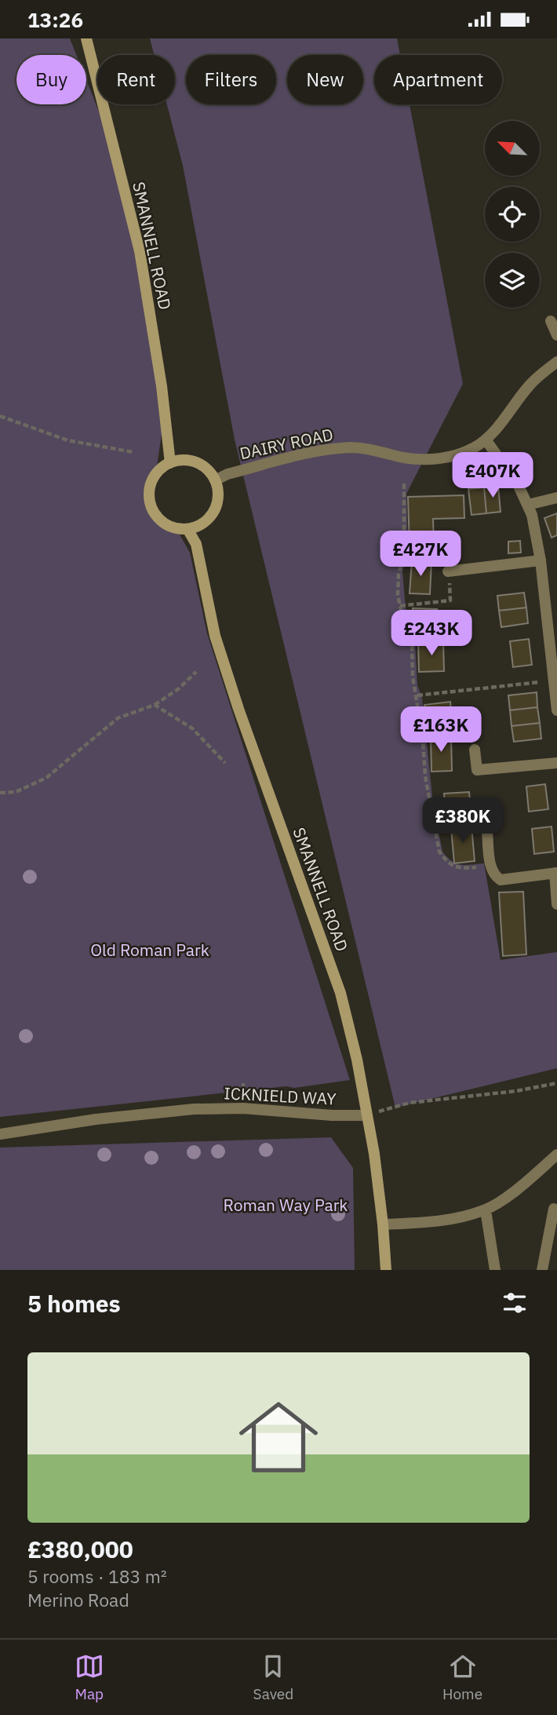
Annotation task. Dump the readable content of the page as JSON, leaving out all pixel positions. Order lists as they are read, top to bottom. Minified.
{"streets":{"street":["SMANNELL ROAD","DAIRY ROAD","ICKNIELD WAY"]},"crossings":[["SMANNELL ROAD","DAIRY ROAD"],["SMANNELL ROAD","ICKNIELD WAY"]],"parks":["Old Roman Park","Roman Way Park"],"north":"top left","page":{"status":"13:26","chip":["Buy","Rent","Filters","New","Apartment"],"price":["£407K","£427K","£243K","£163K","£380K"],"heading":"5 homes","list":[{"name":"£380,000","note":"5 rooms · 183 m² · Merino Road"}],"tabs":["Map","Saved","Home"]}}
